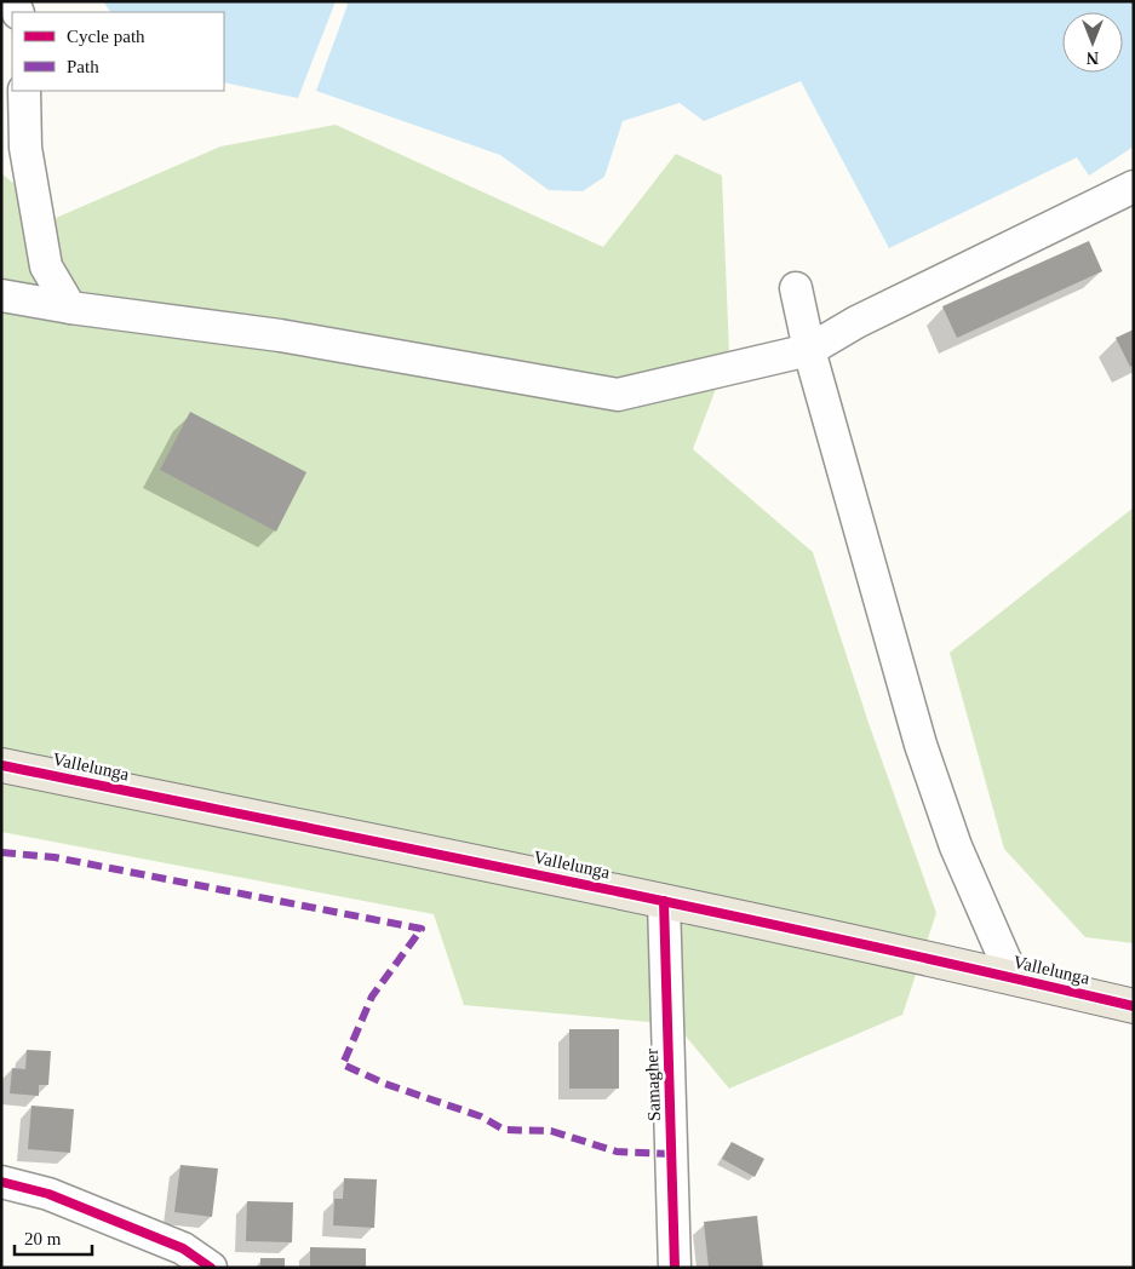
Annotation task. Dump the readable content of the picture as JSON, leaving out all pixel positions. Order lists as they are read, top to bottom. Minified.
{"streets":{"main road":["Vallelunga"],"street":["Samagher"]},"crossings":[["Vallelunga","Samagher"]],"legend":["Cycle path","Path"],"scale_bar":"20 m","north":"bottom"}
